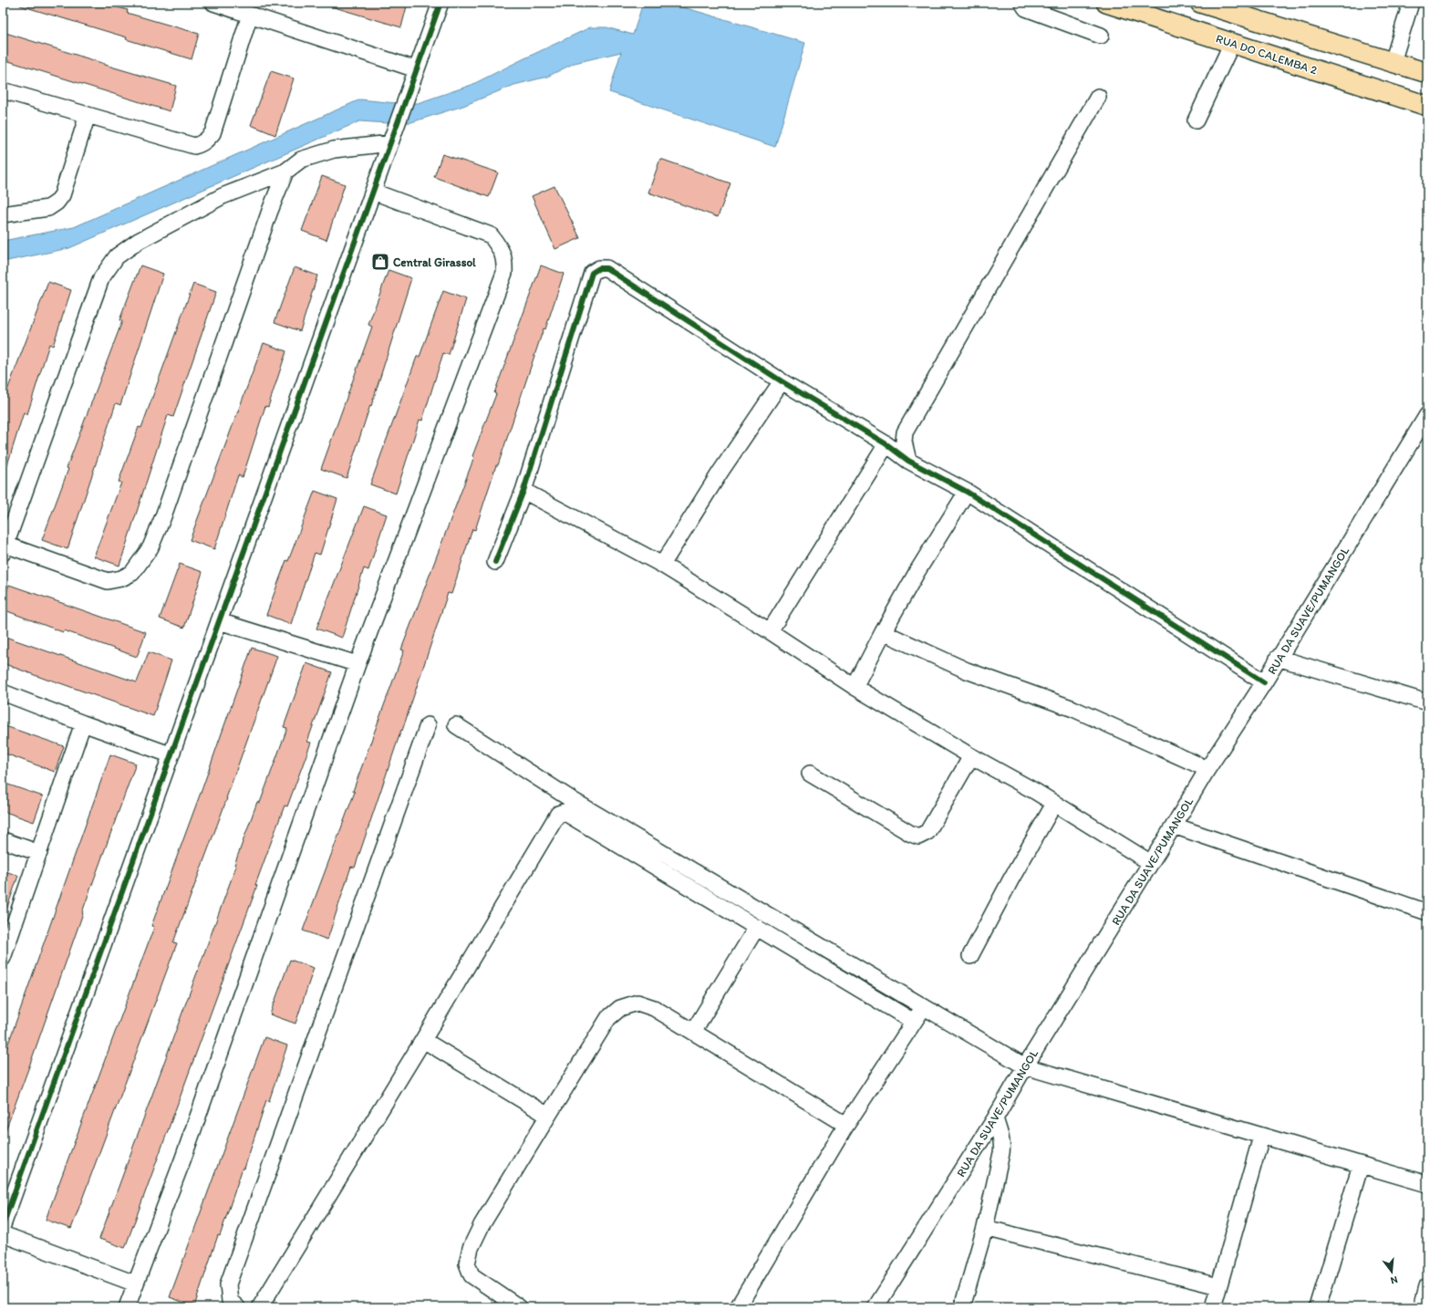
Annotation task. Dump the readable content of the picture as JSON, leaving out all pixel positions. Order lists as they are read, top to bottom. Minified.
{"streets":{"main road":["RUA DO CALEMBA 2"],"street":["RUA DA SUAVE/PUMANGOL"]},"places":{"shop":["Central Girassol"]},"north":"bottom"}
